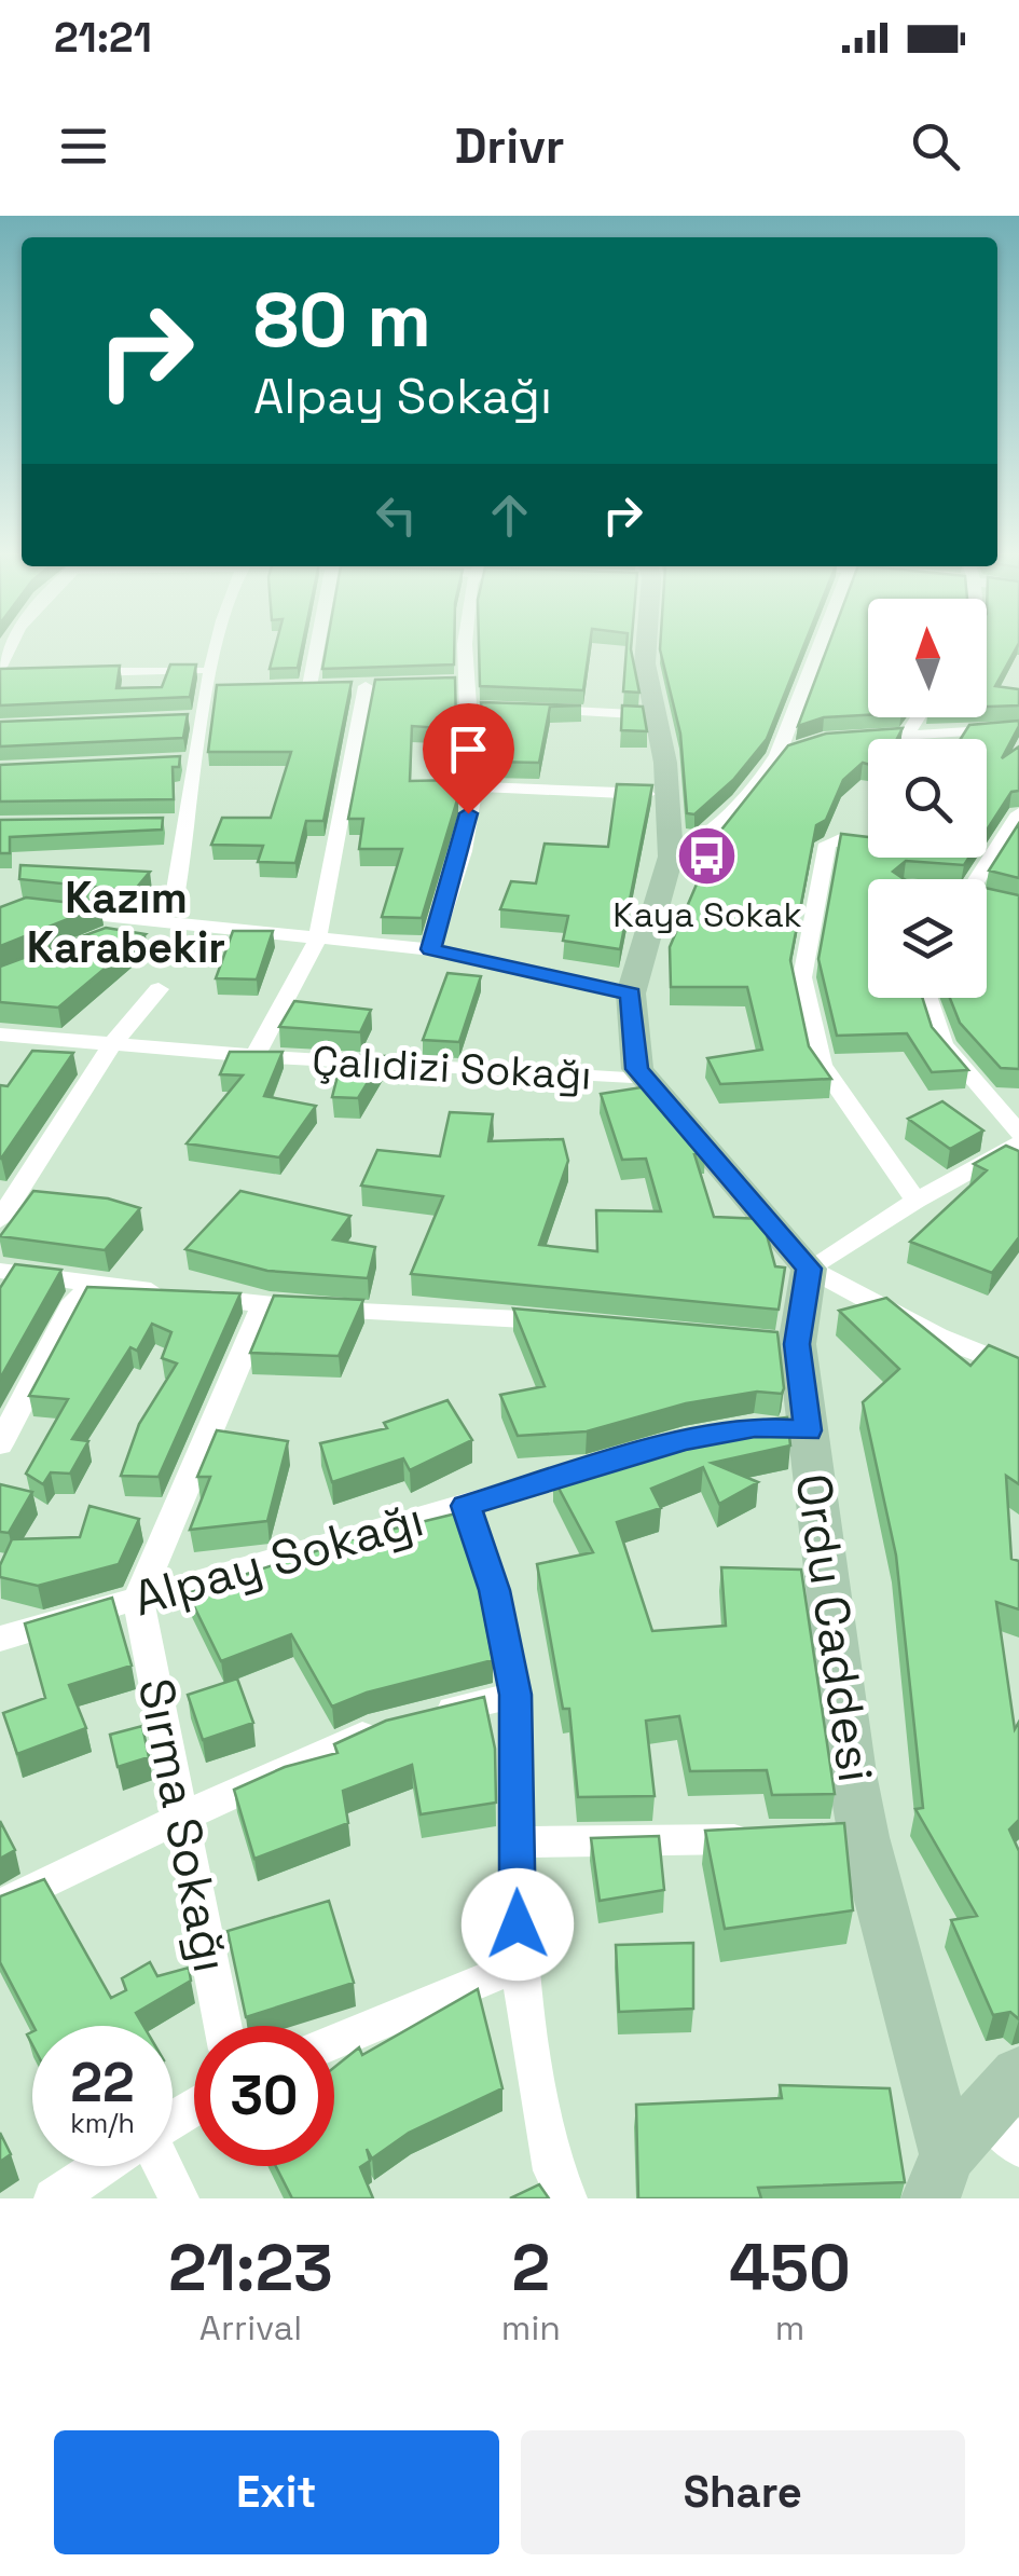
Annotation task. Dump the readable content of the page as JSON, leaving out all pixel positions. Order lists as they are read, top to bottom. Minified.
{"streets":{"street":["Çalıdizi Sokağı","Alpay Sokağı","Ordu Caddesi","Sırma Sokağı"]},"crossings":[["Alpay Sokağı","Ordu Caddesi"],["Alpay Sokağı","Sırma Sokağı"]],"districts":["Kazım Karabekir"],"places":{"bus stop":["Kaya Sokak"]},"north":"top","page":{"status":"21:21","header":"Drivr","turn":["80 m","Alpay Sokağı"],"speed":"22 km/h","limit":"30","eta":["21:23","Arrival","2","min","450","m"],"buttons":["Exit","Share"]}}
